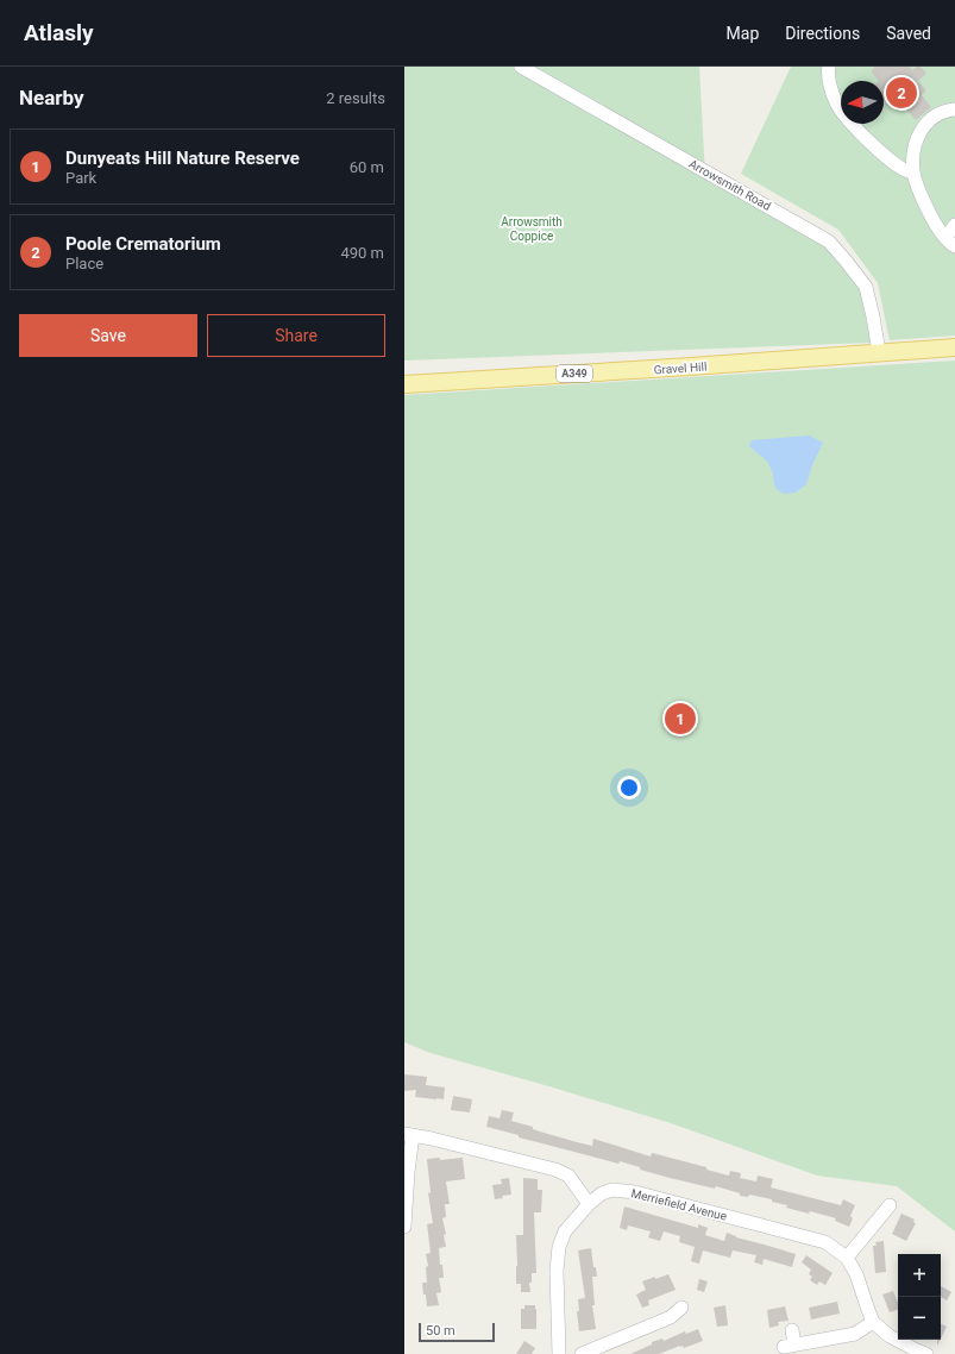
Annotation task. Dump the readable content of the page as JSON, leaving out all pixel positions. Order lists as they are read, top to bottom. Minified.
{"streets":{"main road":["Gravel Hill","A349"],"street":["Arrowsmith Road","Merriefield Avenue"]},"crossings":[["Arrowsmith Road","Gravel Hill"]],"parks":["Arrowsmith Coppice"],"scale_bar":"50 m","north":"left","page":{"header":"Atlasly","nav":["Map","Directions","Saved"],"heading":["Nearby","2 results"],"pins":["2","1"],"list":[{"mark":"1","name":"Dunyeats Hill Nature Reserve","note":"Park","value":"60 m"},{"mark":"2","name":"Poole Crematorium","note":"Place","value":"490 m"}],"buttons":["Save","Share"],"map_buttons":["+","−"],"scale":"50 m"}}
